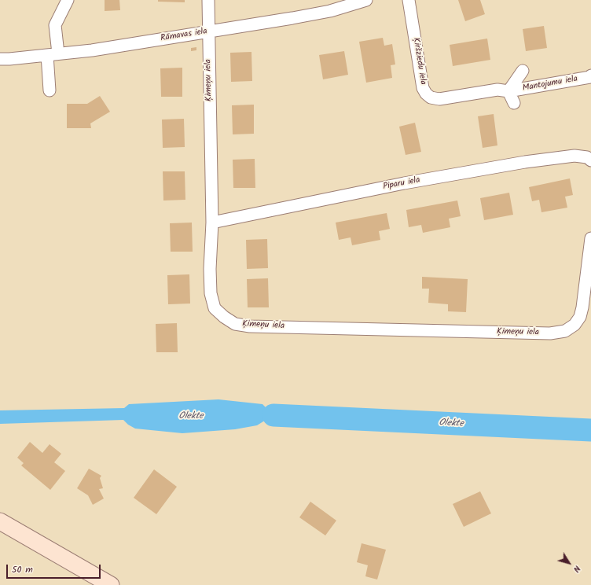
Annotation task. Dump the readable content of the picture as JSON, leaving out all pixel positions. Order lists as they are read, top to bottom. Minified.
{"streets":{"street":["Rāmavas iela","Ķiršziedu iela","Ķimeņu iela","Mantojumu iela","Piparu iela"]},"crossings":[["Rāmavas iela","Ķimeņu iela"],["Ķiršziedu iela","Mantojumu iela"],["Ķimeņu iela","Piparu iela"]],"water":["Olekte"],"scale_bar":"50 m","north":"bottom right"}
